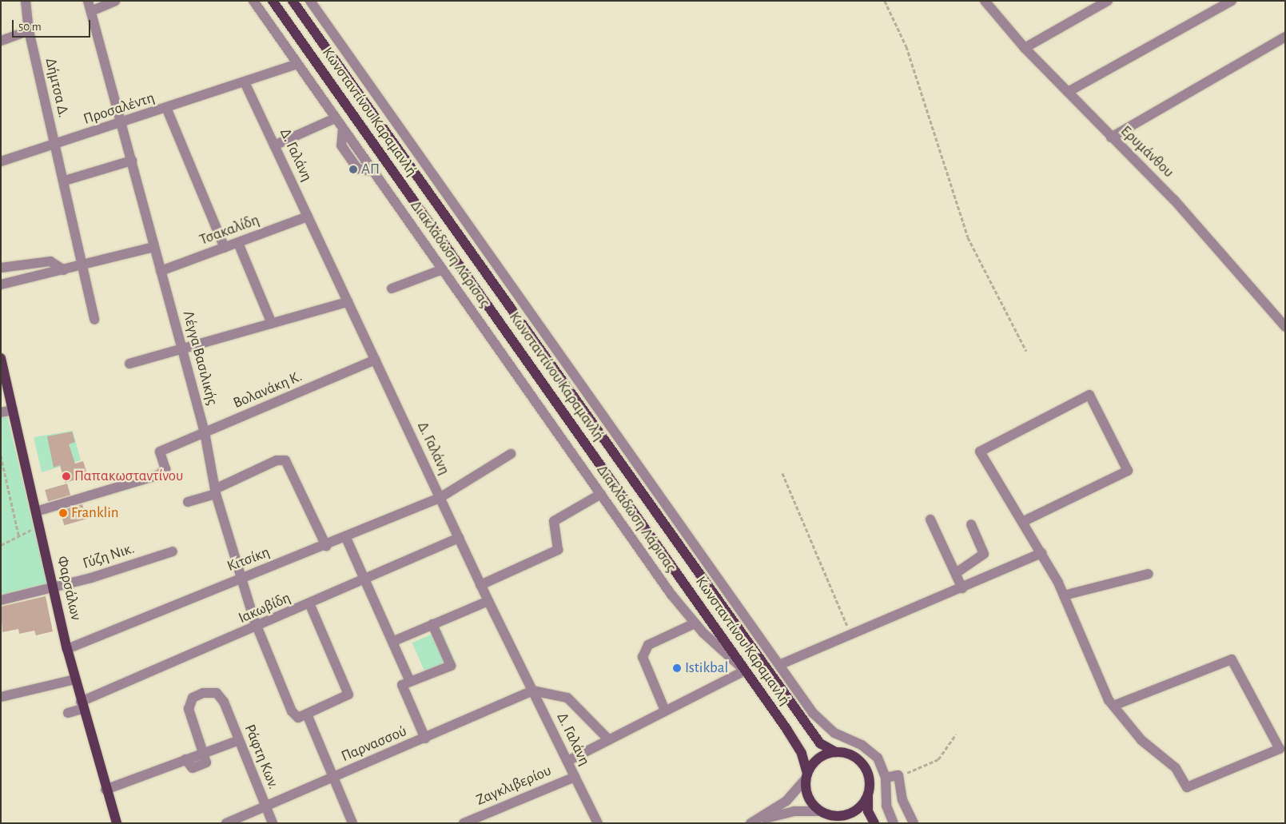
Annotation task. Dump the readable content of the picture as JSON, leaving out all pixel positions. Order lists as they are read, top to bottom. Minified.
{"streets":{"main road":["Κωνσταντίνου Καραμανλή","Φαρσάλων"],"street":["Δήμτσα Δ.","Προσαλέντη","Ερυμάνθου","Δ. Γαλάνη","Τσακαλίδη","Διακλάδωση Λάρισας","Λέγγα Βασιλικής","Βολανάκη Κ.","Γύζη Νικ.","Κιτσίκη","Ιακωβίδη","Παρνασσού","Ράφτη Κων.","Ζαγκλιβερίου"]},"crossings":[["Δήμτσα Δ.","Προσαλέντη"],["Προσαλέντη","Δ. Γαλάνη"],["Προσαλέντη","Διακλάδωση Λάρισας"],["Προσαλέντη","Λέγγα Βασιλικής"],["Κωνσταντίνου Καραμανλή","Διακλάδωση Λάρισας"],["Δ. Γαλάνη","Τσακαλίδη"],["Δ. Γαλάνη","Βολανάκη Κ."],["Δ. Γαλάνη","Κιτσίκη"],["Δ. Γαλάνη","Ιακωβίδη"],["Δ. Γαλάνη","Παρνασσού"],["Δ. Γαλάνη","Ζαγκλιβερίου"],["Τσακαλίδη","Λέγγα Βασιλικής"],["Λέγγα Βασιλικής","Βολανάκη Κ."],["Λέγγα Βασιλικής","Κιτσίκη"],["Λέγγα Βασιλικής","Ιακωβίδη"],["Βολανάκη Κ.","Φαρσάλων"],["Γύζη Νικ.","Φαρσάλων"],["Κιτσίκη","Φαρσάλων"],["Φαρσάλων","Ιακωβίδη"],["Παρνασσού","Ράφτη Κων."]],"places":["ΑΠ","Παπακωσταντίνου","Franklin","Istikbal"],"scale_bar":"50 m"}
